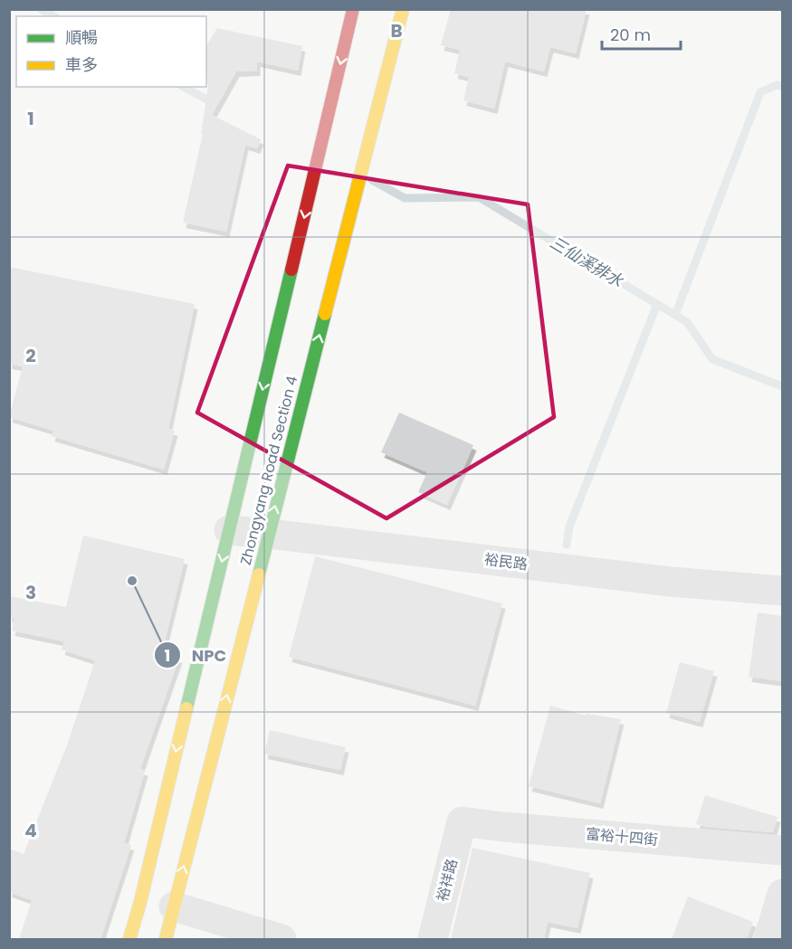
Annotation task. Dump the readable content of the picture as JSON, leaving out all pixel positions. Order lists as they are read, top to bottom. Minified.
{"streets":{"street":["Zhongyang Road Section 4","裕民路","富裕十四街","裕祥路"]},"crossings":[["Zhongyang Road Section 4","裕民路"],["富裕十四街","裕祥路"]],"water":["三仙溪排水"],"places":["NPC"],"legend":["順暢","車多"],"scale_bar":"20 m","grid":{"columns":["B"],"rows":["1","2","3","4"]}}
